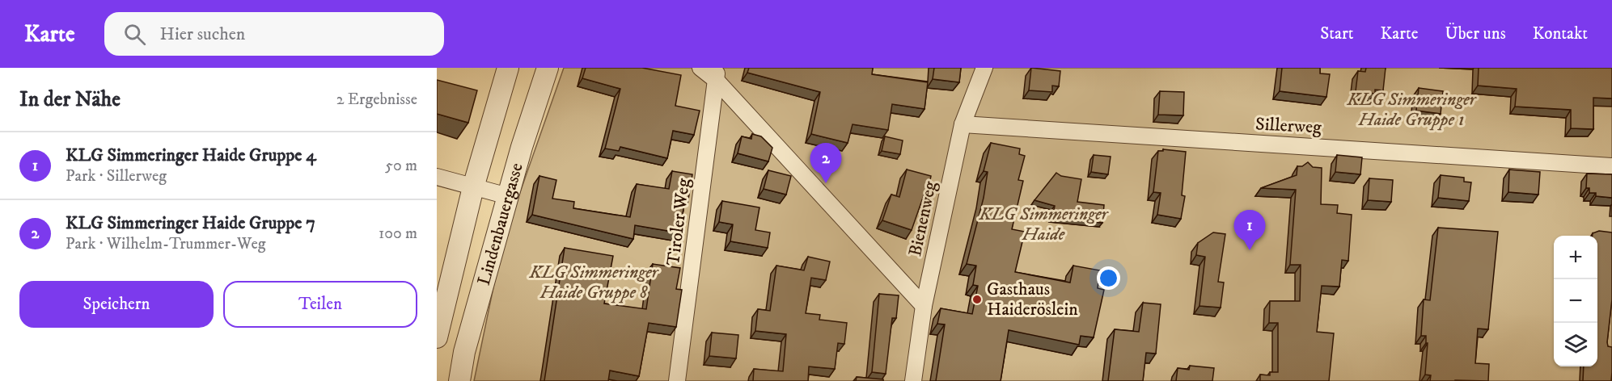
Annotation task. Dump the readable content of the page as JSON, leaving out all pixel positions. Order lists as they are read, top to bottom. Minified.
{"streets":{"street":["Sillerweg","Bienenweg","Tiroler Weg","Lindenbauergasse"]},"crossings":[["Sillerweg","Bienenweg"]],"parks":["KLG Simmeringer Haide Gruppe 1","KLG Simmeringer Haide","KLG Simmeringer Haide Gruppe 8"],"places":["Gasthaus Haideröslein"],"page":{"header":"Karte","search":"Hier suchen","nav":["Start","Karte","Über uns","Kontakt"],"heading":["In der Nähe","2 Ergebnisse"],"list":[{"mark":"1","name":"KLG Simmeringer Haide Gruppe 4","note":"Park · Sillerweg","value":"50 m"},{"mark":"2","name":"KLG Simmeringer Haide Gruppe 7","note":"Park · Wilhelm-Trummer-Weg","value":"100 m"}],"pins":["2","1"],"map_buttons":["+","−"],"buttons":["Speichern","Teilen"]}}
